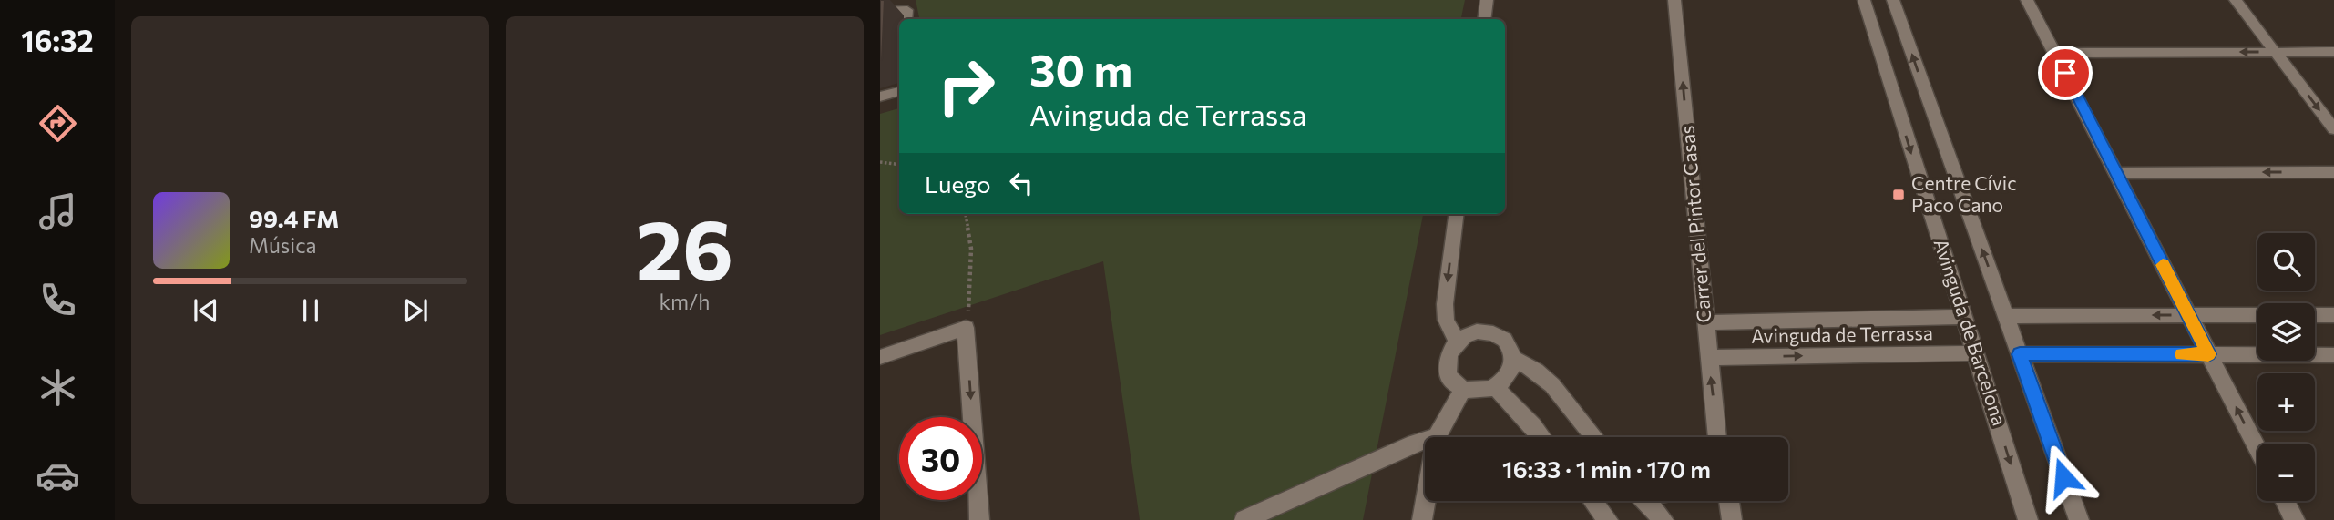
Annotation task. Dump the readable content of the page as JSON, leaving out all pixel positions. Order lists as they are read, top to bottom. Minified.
{"streets":{"street":["Carrer del Pintor Casas","Avinguda de Barcelona","Avinguda de Terrassa"]},"crossings":[["Carrer del Pintor Casas","Avinguda de Terrassa"],["Avinguda de Barcelona","Avinguda de Terrassa"]],"one_way":["Carrer del Pintor Casas"],"places":{"transit":["Centre Cívic Paco Cano"]},"page":{"tabs":"16:32","tile":["26","km/h"],"turn":["30 m","Avinguda de Terrassa"],"then":"Luego","song":["99.4 FM","Música"],"map_buttons":["+","−"],"limit":"30","trip":"16:33 · 1 min · 170 m"}}
